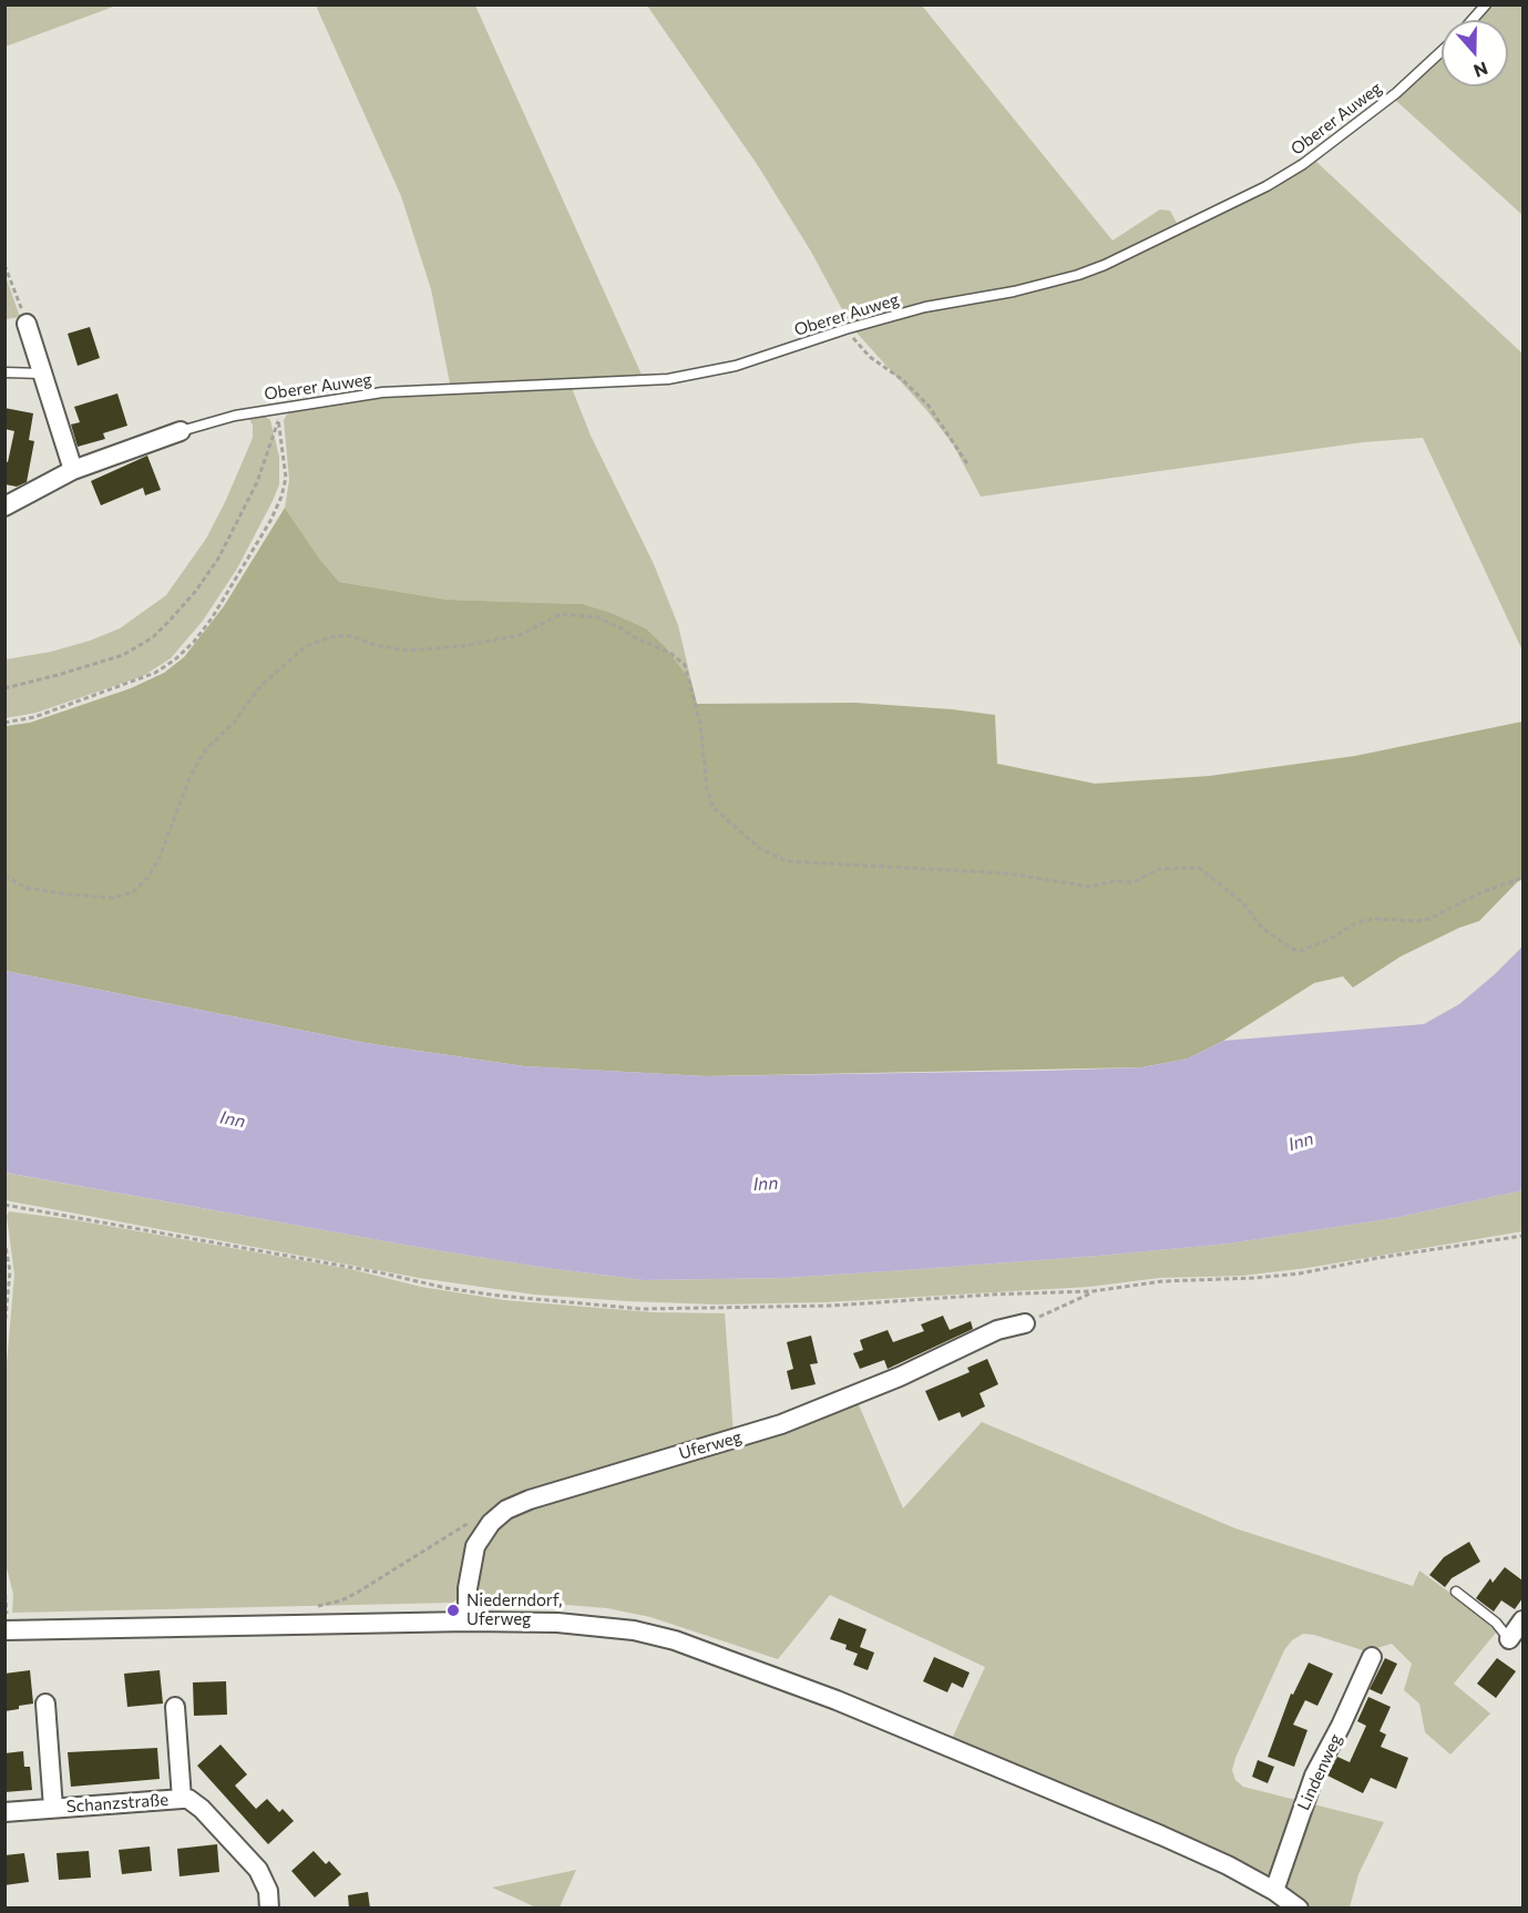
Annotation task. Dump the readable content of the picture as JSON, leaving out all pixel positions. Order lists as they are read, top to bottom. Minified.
{"streets":{"street":["Uferweg","Lindenweg","Schanzstraße"],"lane":["Oberer Auweg"]},"water":["Inn"],"places":["Niederndorf, Uferweg"],"north":"bottom"}
